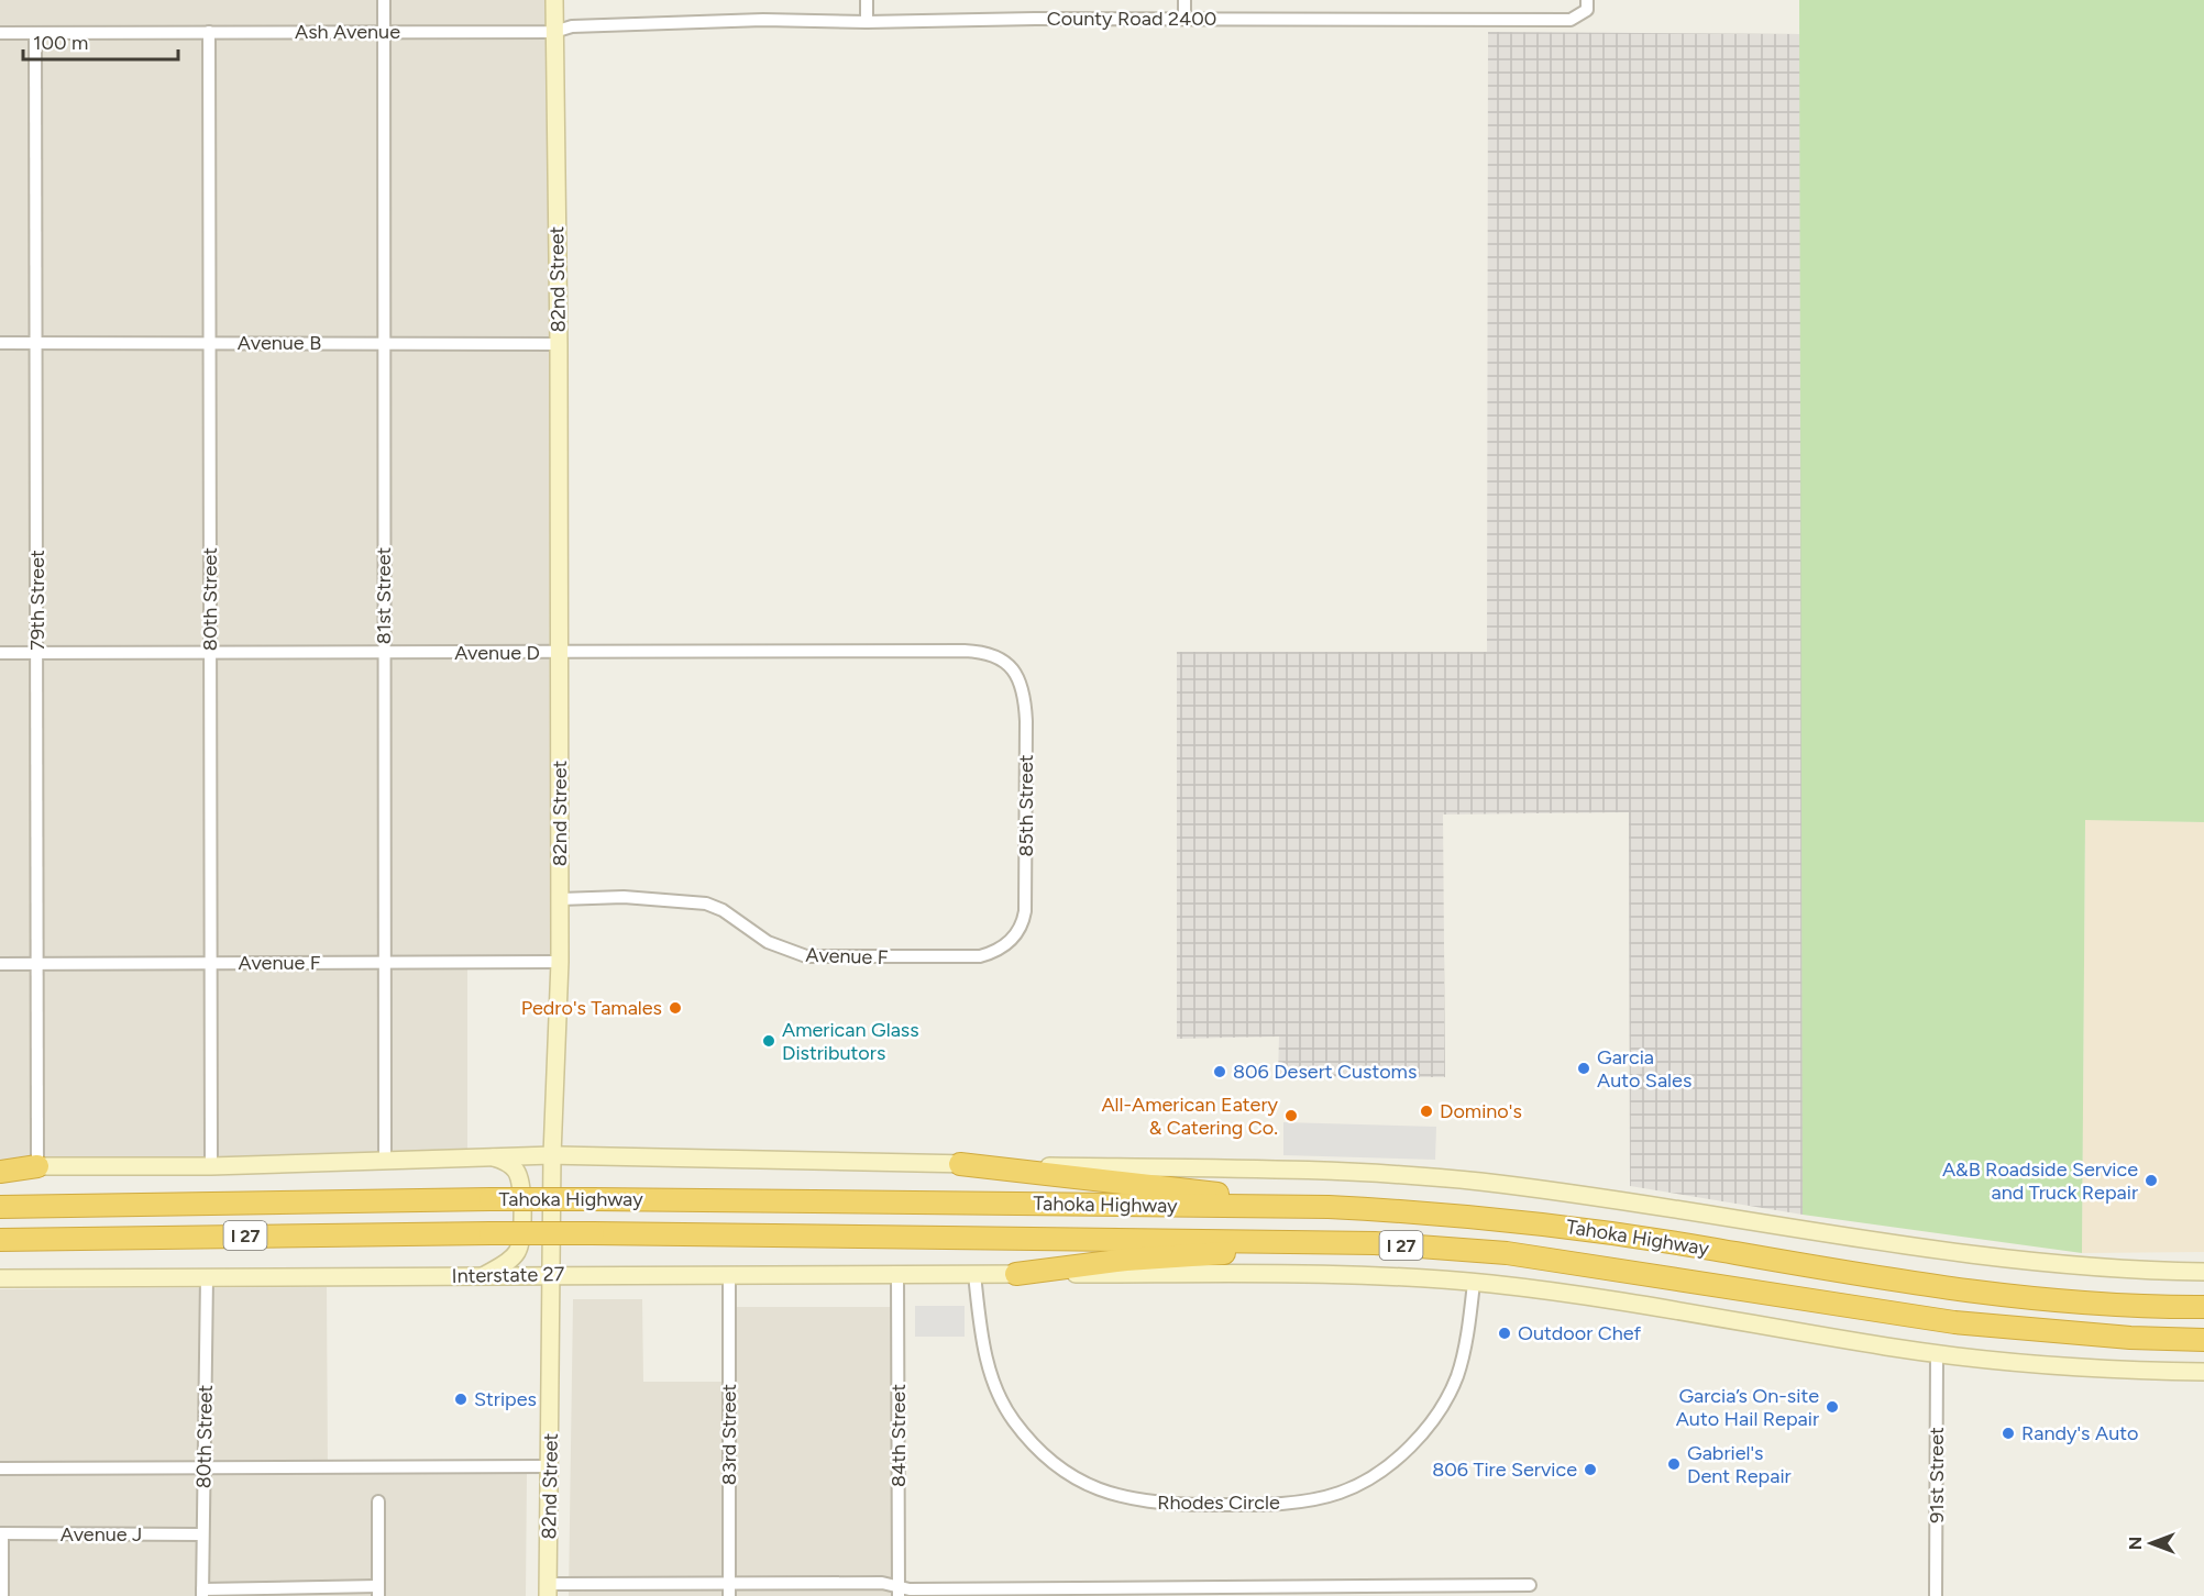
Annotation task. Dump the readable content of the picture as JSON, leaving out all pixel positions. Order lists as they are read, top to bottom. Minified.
{"streets":{"highway":["Tahoka Highway","I 27"],"main road":["82nd Street","Interstate 27"],"street":["County Road 2400","Ash Avenue","Avenue B","81st Street","80th Street","79th Street","Avenue D","85th Street","Avenue F","83rd Street","84th Street","91st Street","Rhodes Circle","Avenue J"]},"crossings":[["County Road 2400","Ash Avenue"],["Ash Avenue","82nd Street"],["Ash Avenue","81st Street"],["Ash Avenue","80th Street"],["Ash Avenue","79th Street"],["82nd Street","Avenue B"],["82nd Street","Avenue D"],["82nd Street","Avenue F"],["82nd Street","Interstate 27"],["Avenue B","81st Street"],["Avenue B","80th Street"],["Avenue B","79th Street"],["81st Street","Avenue D"],["81st Street","Avenue F"],["80th Street","Avenue D"],["80th Street","Avenue F"],["80th Street","Interstate 27"],["80th Street","Avenue J"],["79th Street","Avenue D"],["79th Street","Avenue F"],["Avenue D","85th Street"],["85th Street","Avenue F"],["Interstate 27","83rd Street"],["Interstate 27","84th Street"],["Interstate 27","Rhodes Circle"]],"places":["Pedro's Tamales","American Glass Distributors","Garcia Auto Sales","806 Desert Customs","Domino's","All-American Eatery & Catering Co.","A&B Roadside Service and Truck Repair","Outdoor Chef","Stripes","Garcia’s On-site Auto Hail Repair","Randy's Auto","Gabriel's Dent Repair","806 Tire Service"],"scale_bar":"100 m","north":"left"}
